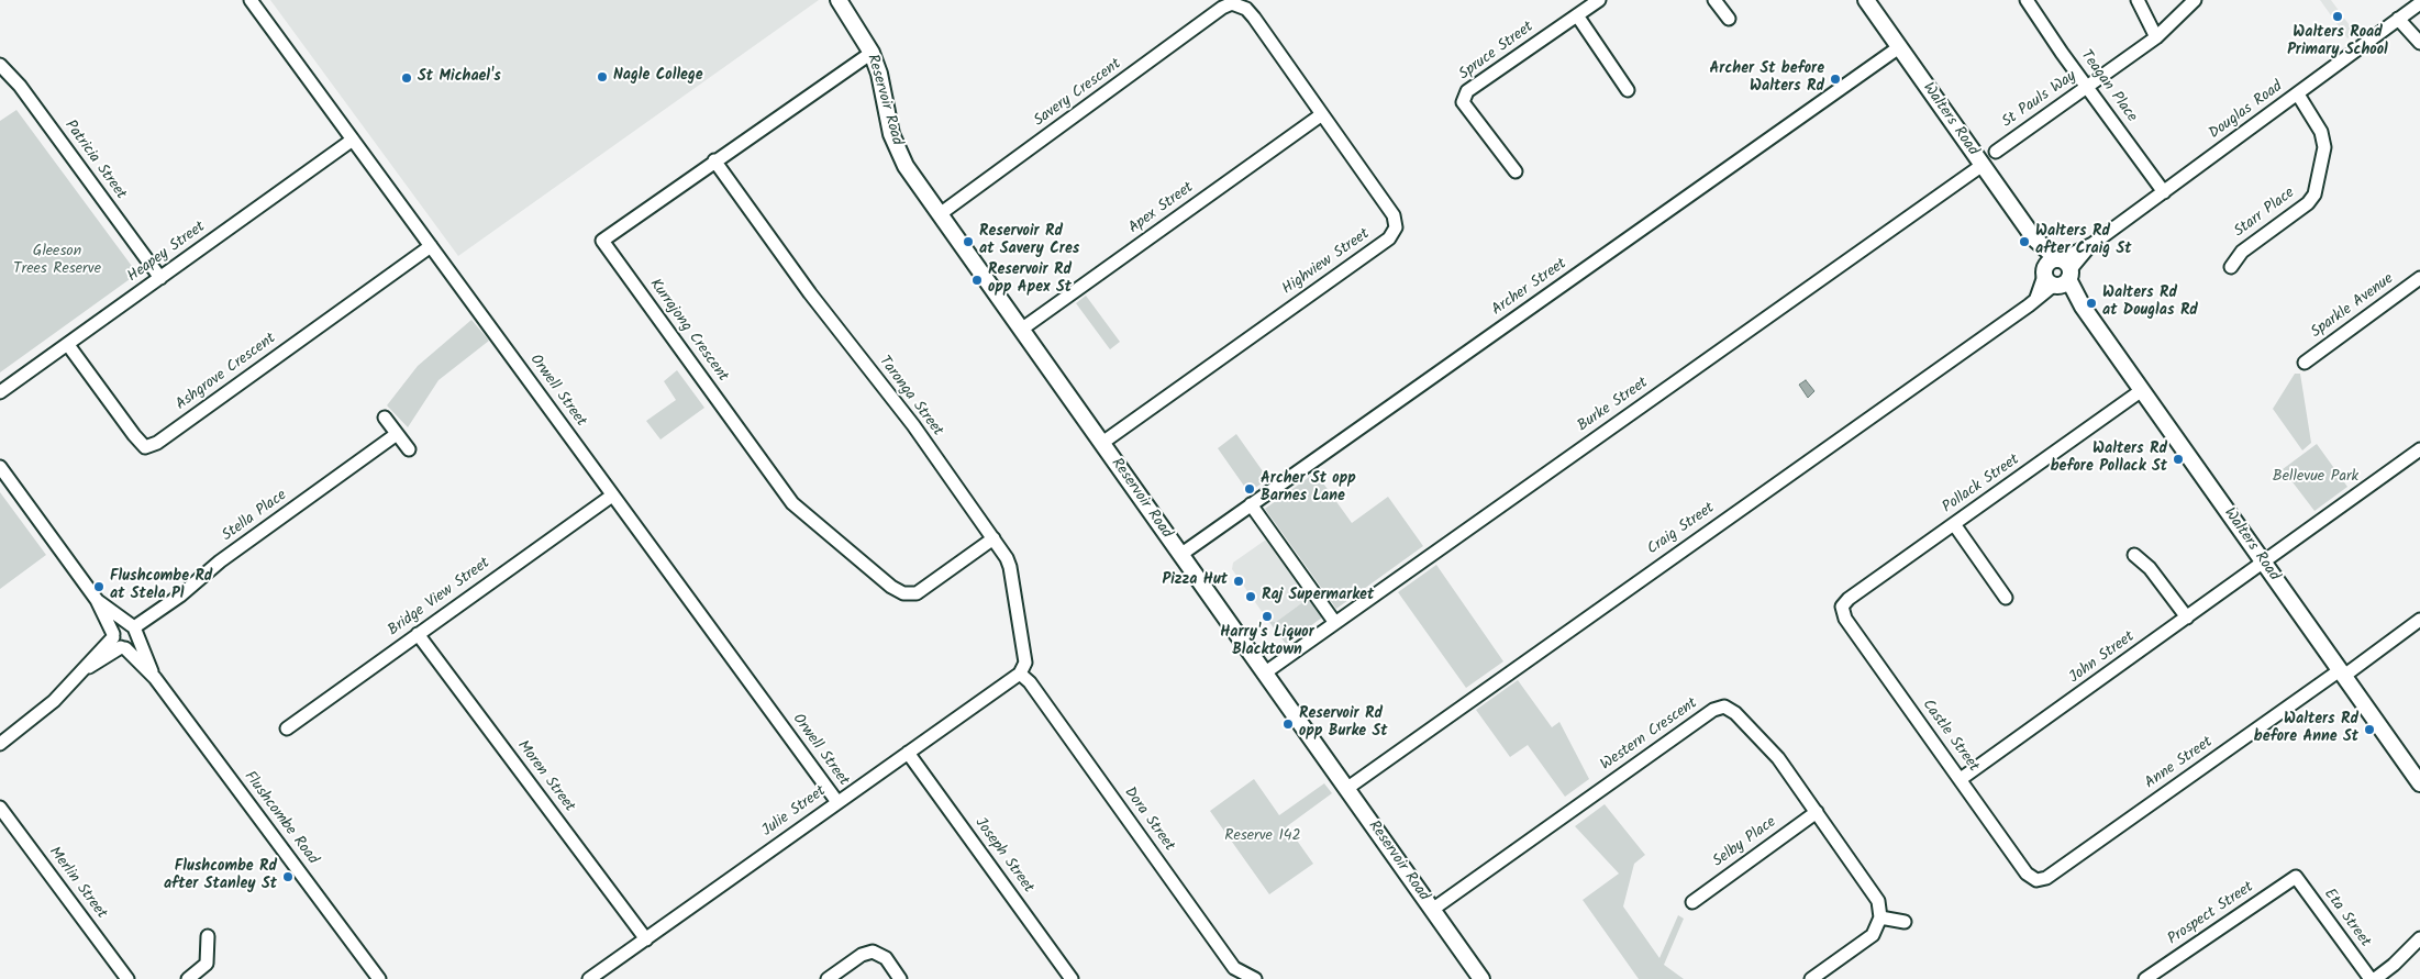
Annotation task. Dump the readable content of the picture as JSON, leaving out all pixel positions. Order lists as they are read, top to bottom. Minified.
{"streets":{"main road":["Reservoir Road","Walters Road"],"street":["Spruce Street","Teagan Place","Savery Crescent","St Pauls Way","Douglas Road","Patricia Street","Apex Street","Starr Place","Heapey Street","Highview Street","Archer Street","Sparkle Avenue","Kurrajong Crescent","Ashgrove Crescent","Orwell Street","Taronga Street","Burke Street","Pollack Street","Stella Place","Craig Street","Bridge View Street","John Street","Western Crescent","Castle Street","Anne Street","Moren Street","Julie Street","Flushcombe Road","Dora Street","Selby Place","Joseph Street","Merlin Street","Prospect Street","Eta Street"]},"crossings":[["Teagan Place","St Pauls Way"],["Teagan Place","Douglas Road"],["Savery Crescent","Reservoir Road"],["Savery Crescent","Highview Street"],["Reservoir Road","Apex Street"],["Reservoir Road","Highview Street"],["Reservoir Road","Archer Street"],["Reservoir Road","Kurrajong Crescent"],["Reservoir Road","Burke Street"],["Reservoir Road","Craig Street"],["Reservoir Road","Western Crescent"],["Douglas Road","Walters Road"],["Douglas Road","Starr Place"],["Douglas Road","Craig Street"],["Walters Road","Archer Street"],["Walters Road","Burke Street"],["Walters Road","Pollack Street"],["Walters Road","Craig Street"],["Walters Road","John Street"],["Walters Road","Anne Street"],["Patricia Street","Heapey Street"],["Apex Street","Highview Street"],["Heapey Street","Ashgrove Crescent"],["Heapey Street","Orwell Street"],["Kurrajong Crescent","Taronga Street"],["Ashgrove Crescent","Orwell Street"],["Orwell Street","Bridge View Street"],["Orwell Street","Julie Street"],["Taronga Street","Julie Street"],["Taronga Street","Dora Street"],["Pollack Street","Castle Street"],["Stella Place","Flushcombe Road"],["Bridge View Street","Moren Street"],["John Street","Castle Street"],["Western Crescent","Selby Place"],["Castle Street","Anne Street"],["Moren Street","Julie Street"],["Julie Street","Dora Street"],["Julie Street","Joseph Street"],["Prospect Street","Eta Street"]],"parks":["Gleeson Trees Reserve","Bellevue Park","Reserve 142"],"places":["Walters Road Primary School","Nagle College","St Michael's","Archer St before Walters Rd","Reservoir Rd at Savery Cres","Walters Rd after Craig St","Reservoir Rd opp Apex St","Walters Rd at Douglas Rd","Walters Rd before Pollack St","Archer St opp Barnes Lane","Pizza Hut","Flushcombe Rd at Stela Pl","Raj Supermarket","Harry's Liquor Blacktown","Reservoir Rd opp Burke St","Walters Rd before Anne St","Flushcombe Rd after Stanley St"]}
